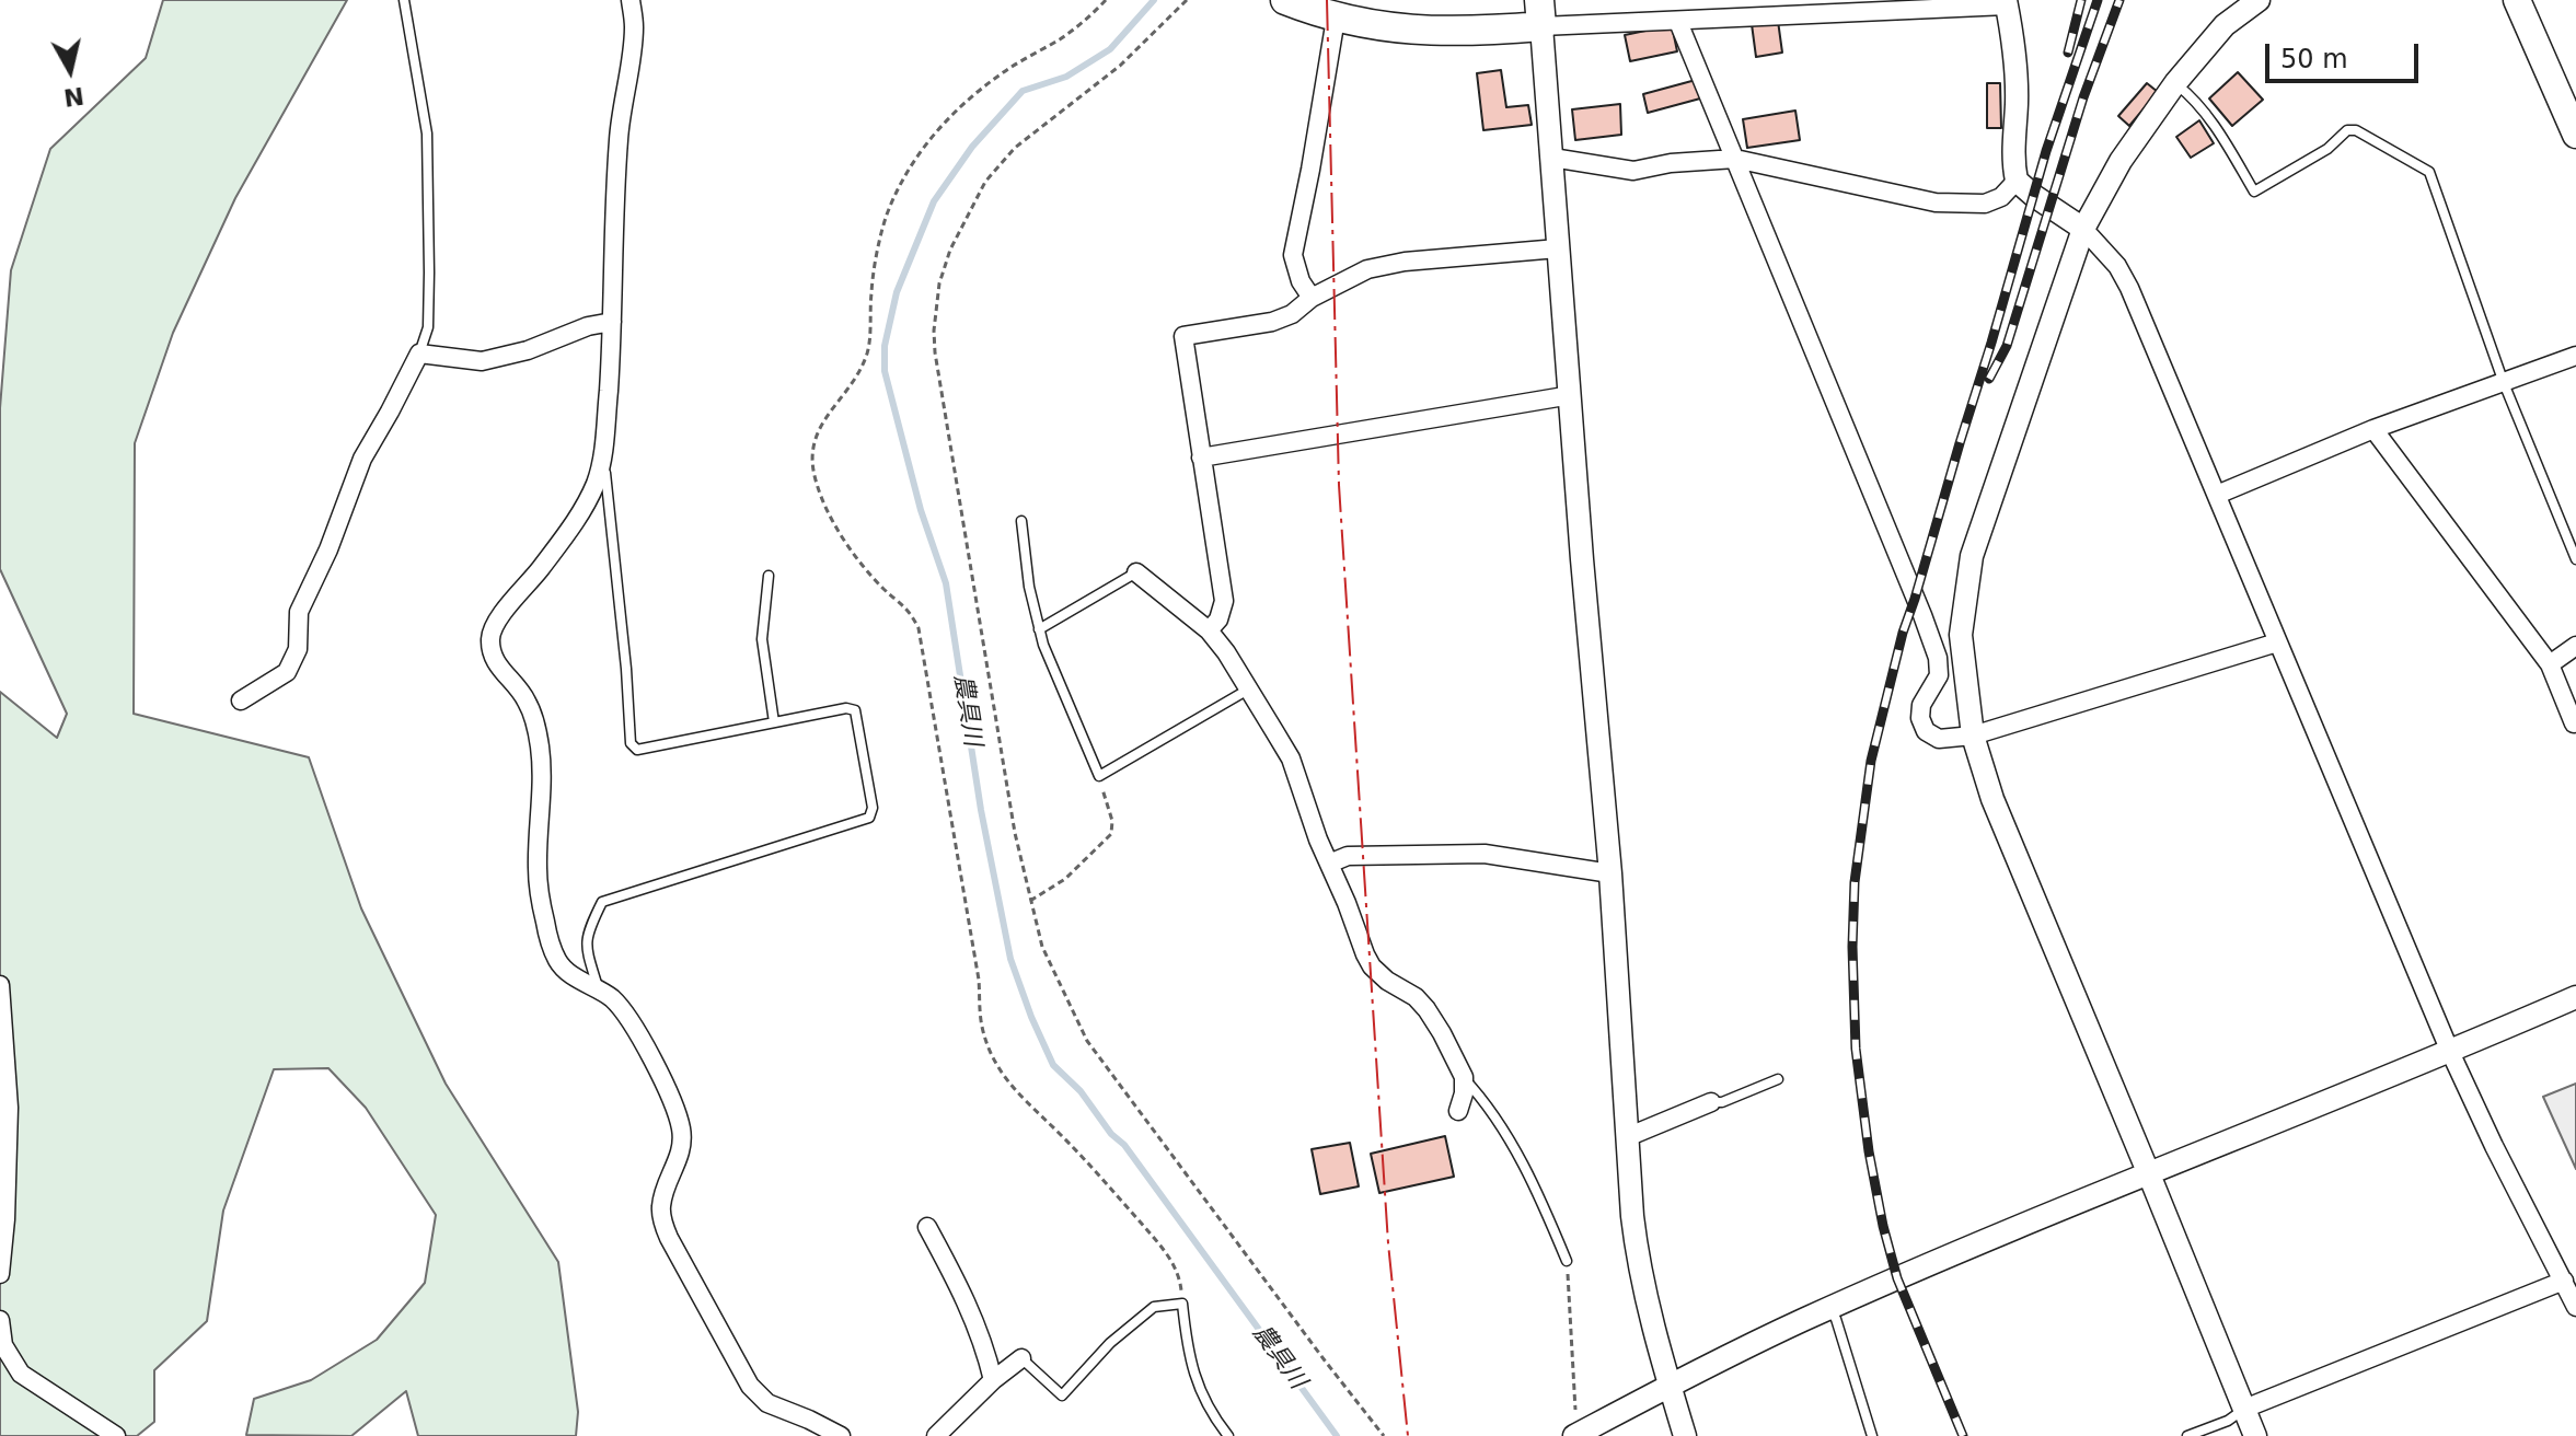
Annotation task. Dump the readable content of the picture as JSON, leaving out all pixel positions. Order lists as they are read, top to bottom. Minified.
{"water":["農具川"],"scale_bar":"50 m","north":"bottom"}
